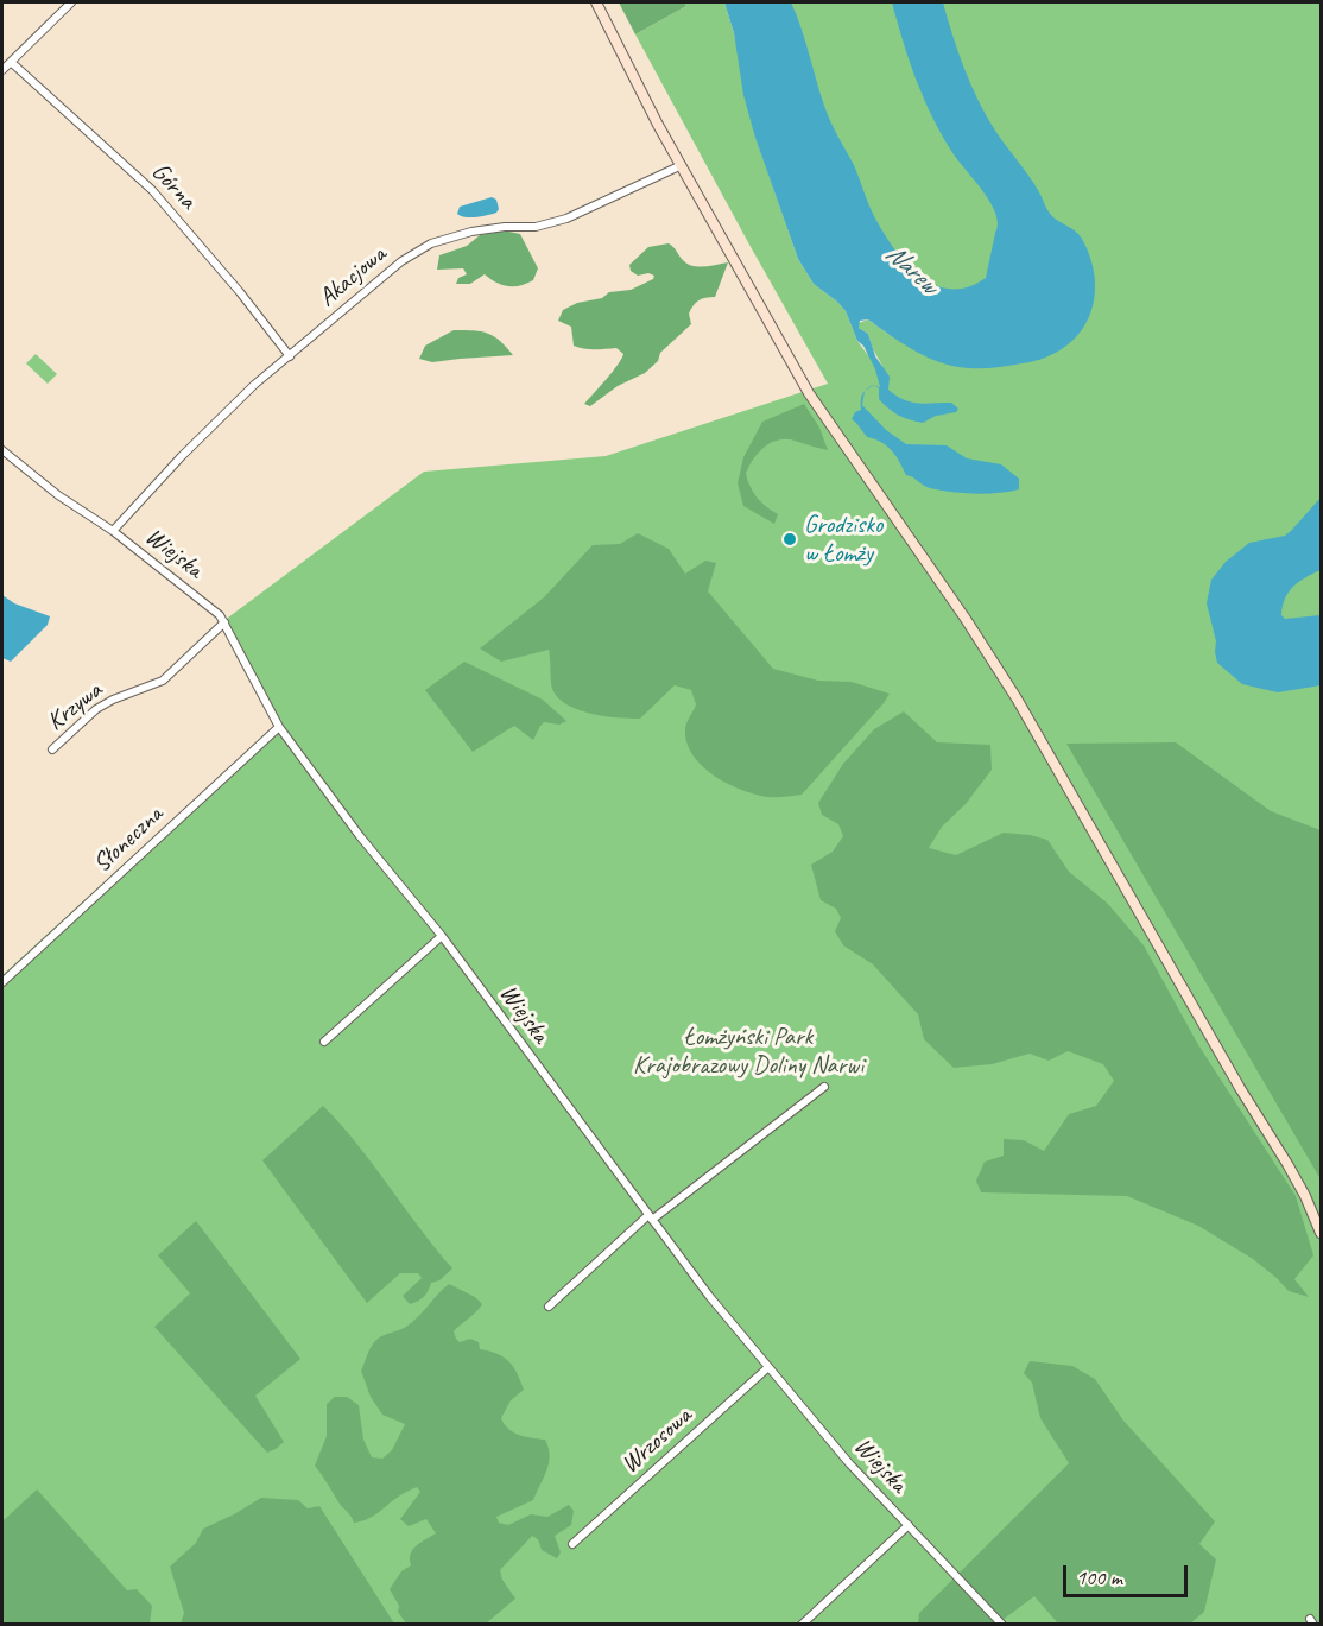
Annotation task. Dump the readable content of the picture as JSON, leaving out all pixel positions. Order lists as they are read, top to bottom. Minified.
{"streets":{"street":["Górna","Akacjowa","Wiejska","Krzywa","Słoneczna","Wrzosowa"]},"crossings":[["Górna","Akacjowa"],["Akacjowa","Wiejska"],["Wiejska","Krzywa"],["Wiejska","Słoneczna"],["Wiejska","Wrzosowa"]],"water":["Narew"],"parks":["Łomżyński Park Krajobrazowy Doliny Narwi"],"places":["Grodzisko w Łomży"],"scale_bar":"100 m"}
